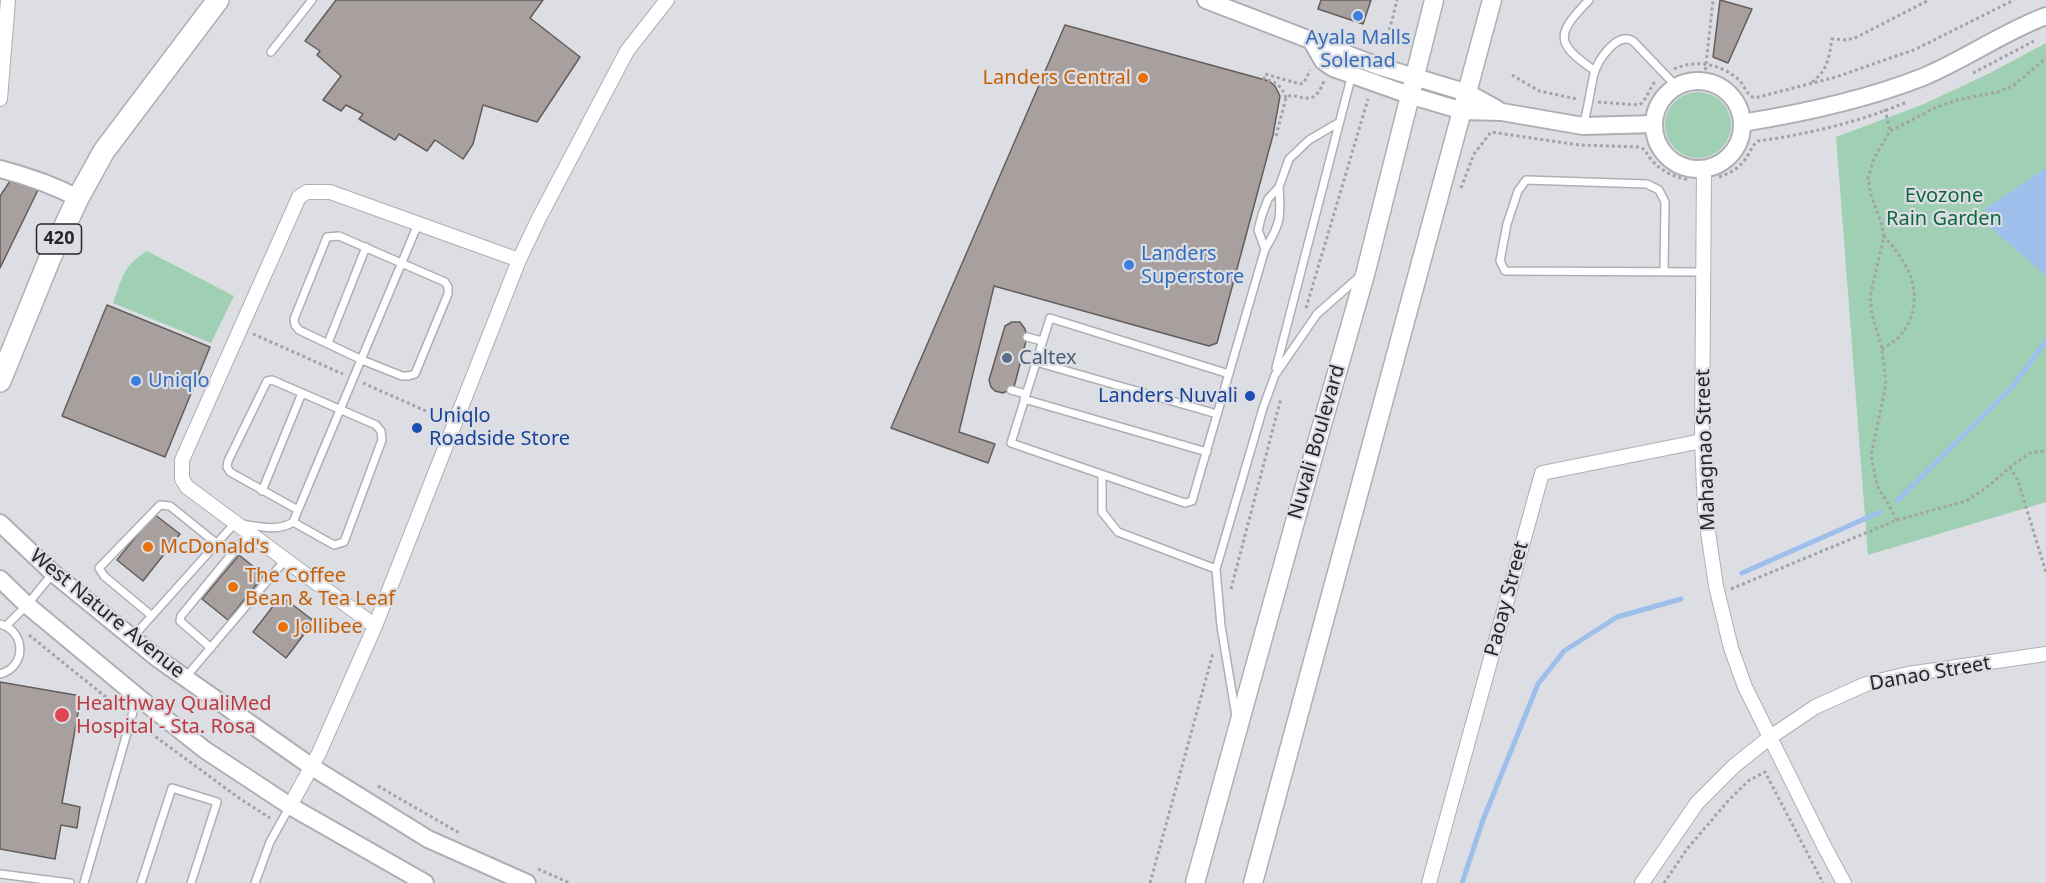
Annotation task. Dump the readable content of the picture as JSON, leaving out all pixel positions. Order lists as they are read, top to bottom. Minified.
{"streets":{"main road":["420","Nuvali Boulevard"],"street":["Mahagnao Street","Paoay Street","West Nature Avenue","Danao Street"]},"crossings":[["Mahagnao Street","Paoay Street"],["Mahagnao Street","Danao Street"]],"parks":["Evozone Rain Garden"],"places":["Ayala Malls Solenad","Landers Central","Landers Superstore","Caltex","Uniqlo","Landers Nuvali","Uniqlo Roadside Store","McDonald's","The Coffee Bean & Tea Leaf","Jollibee","Healthway QualiMed Hospital - Sta. Rosa"]}
